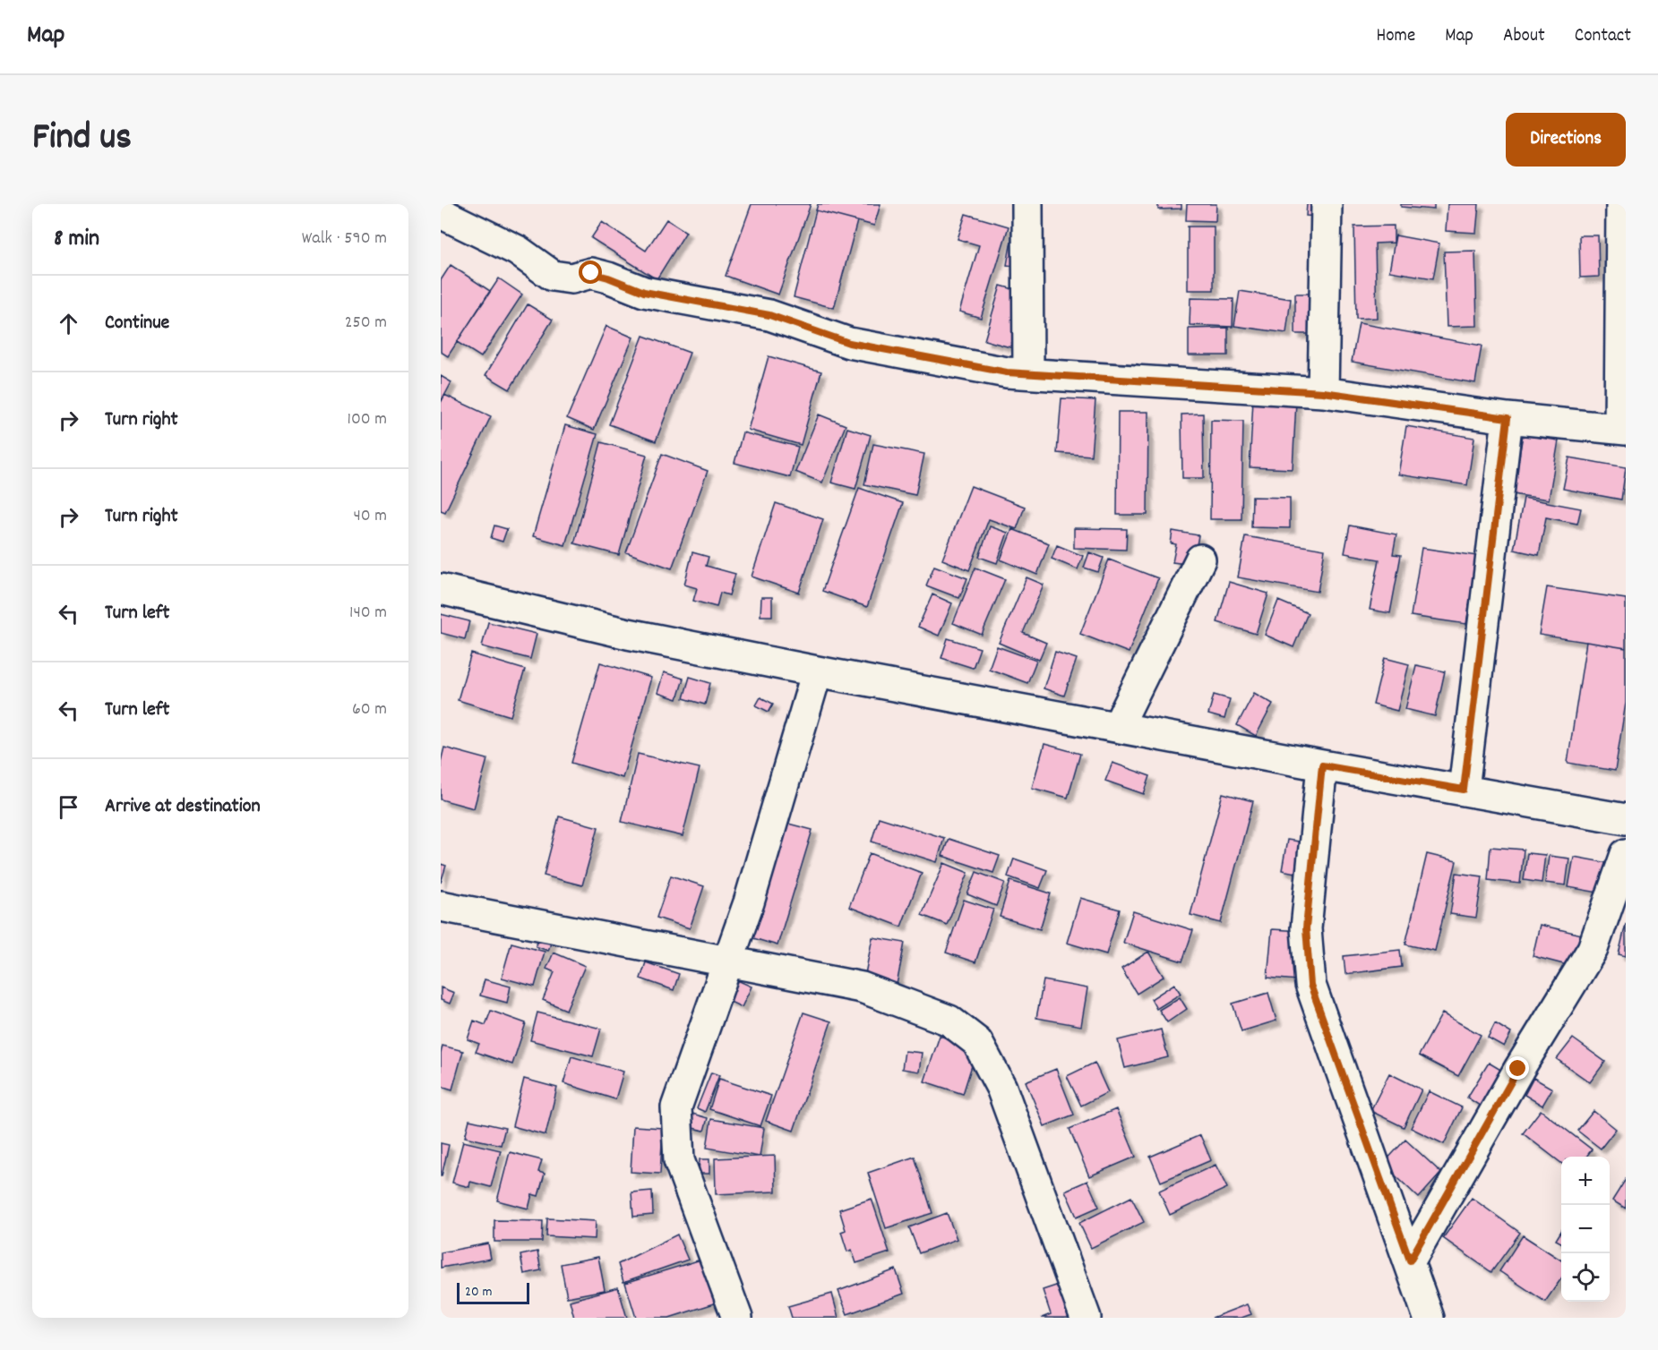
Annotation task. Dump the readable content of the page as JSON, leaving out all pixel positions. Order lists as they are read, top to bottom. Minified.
{"scale_bar":"20 m","page":{"header":"Map","nav":["Home","Map","About","Contact"],"title":"Find us","buttons":"Directions","heading":["8 min","Walk · 590 m"],"list":[["Continue","250 m"],["Turn right","100 m"],["Turn right","40 m"],["Turn left","140 m"],["Turn left","60 m"],"Arrive at destination"],"map_buttons":["+","−"],"scale":"20 m"}}
